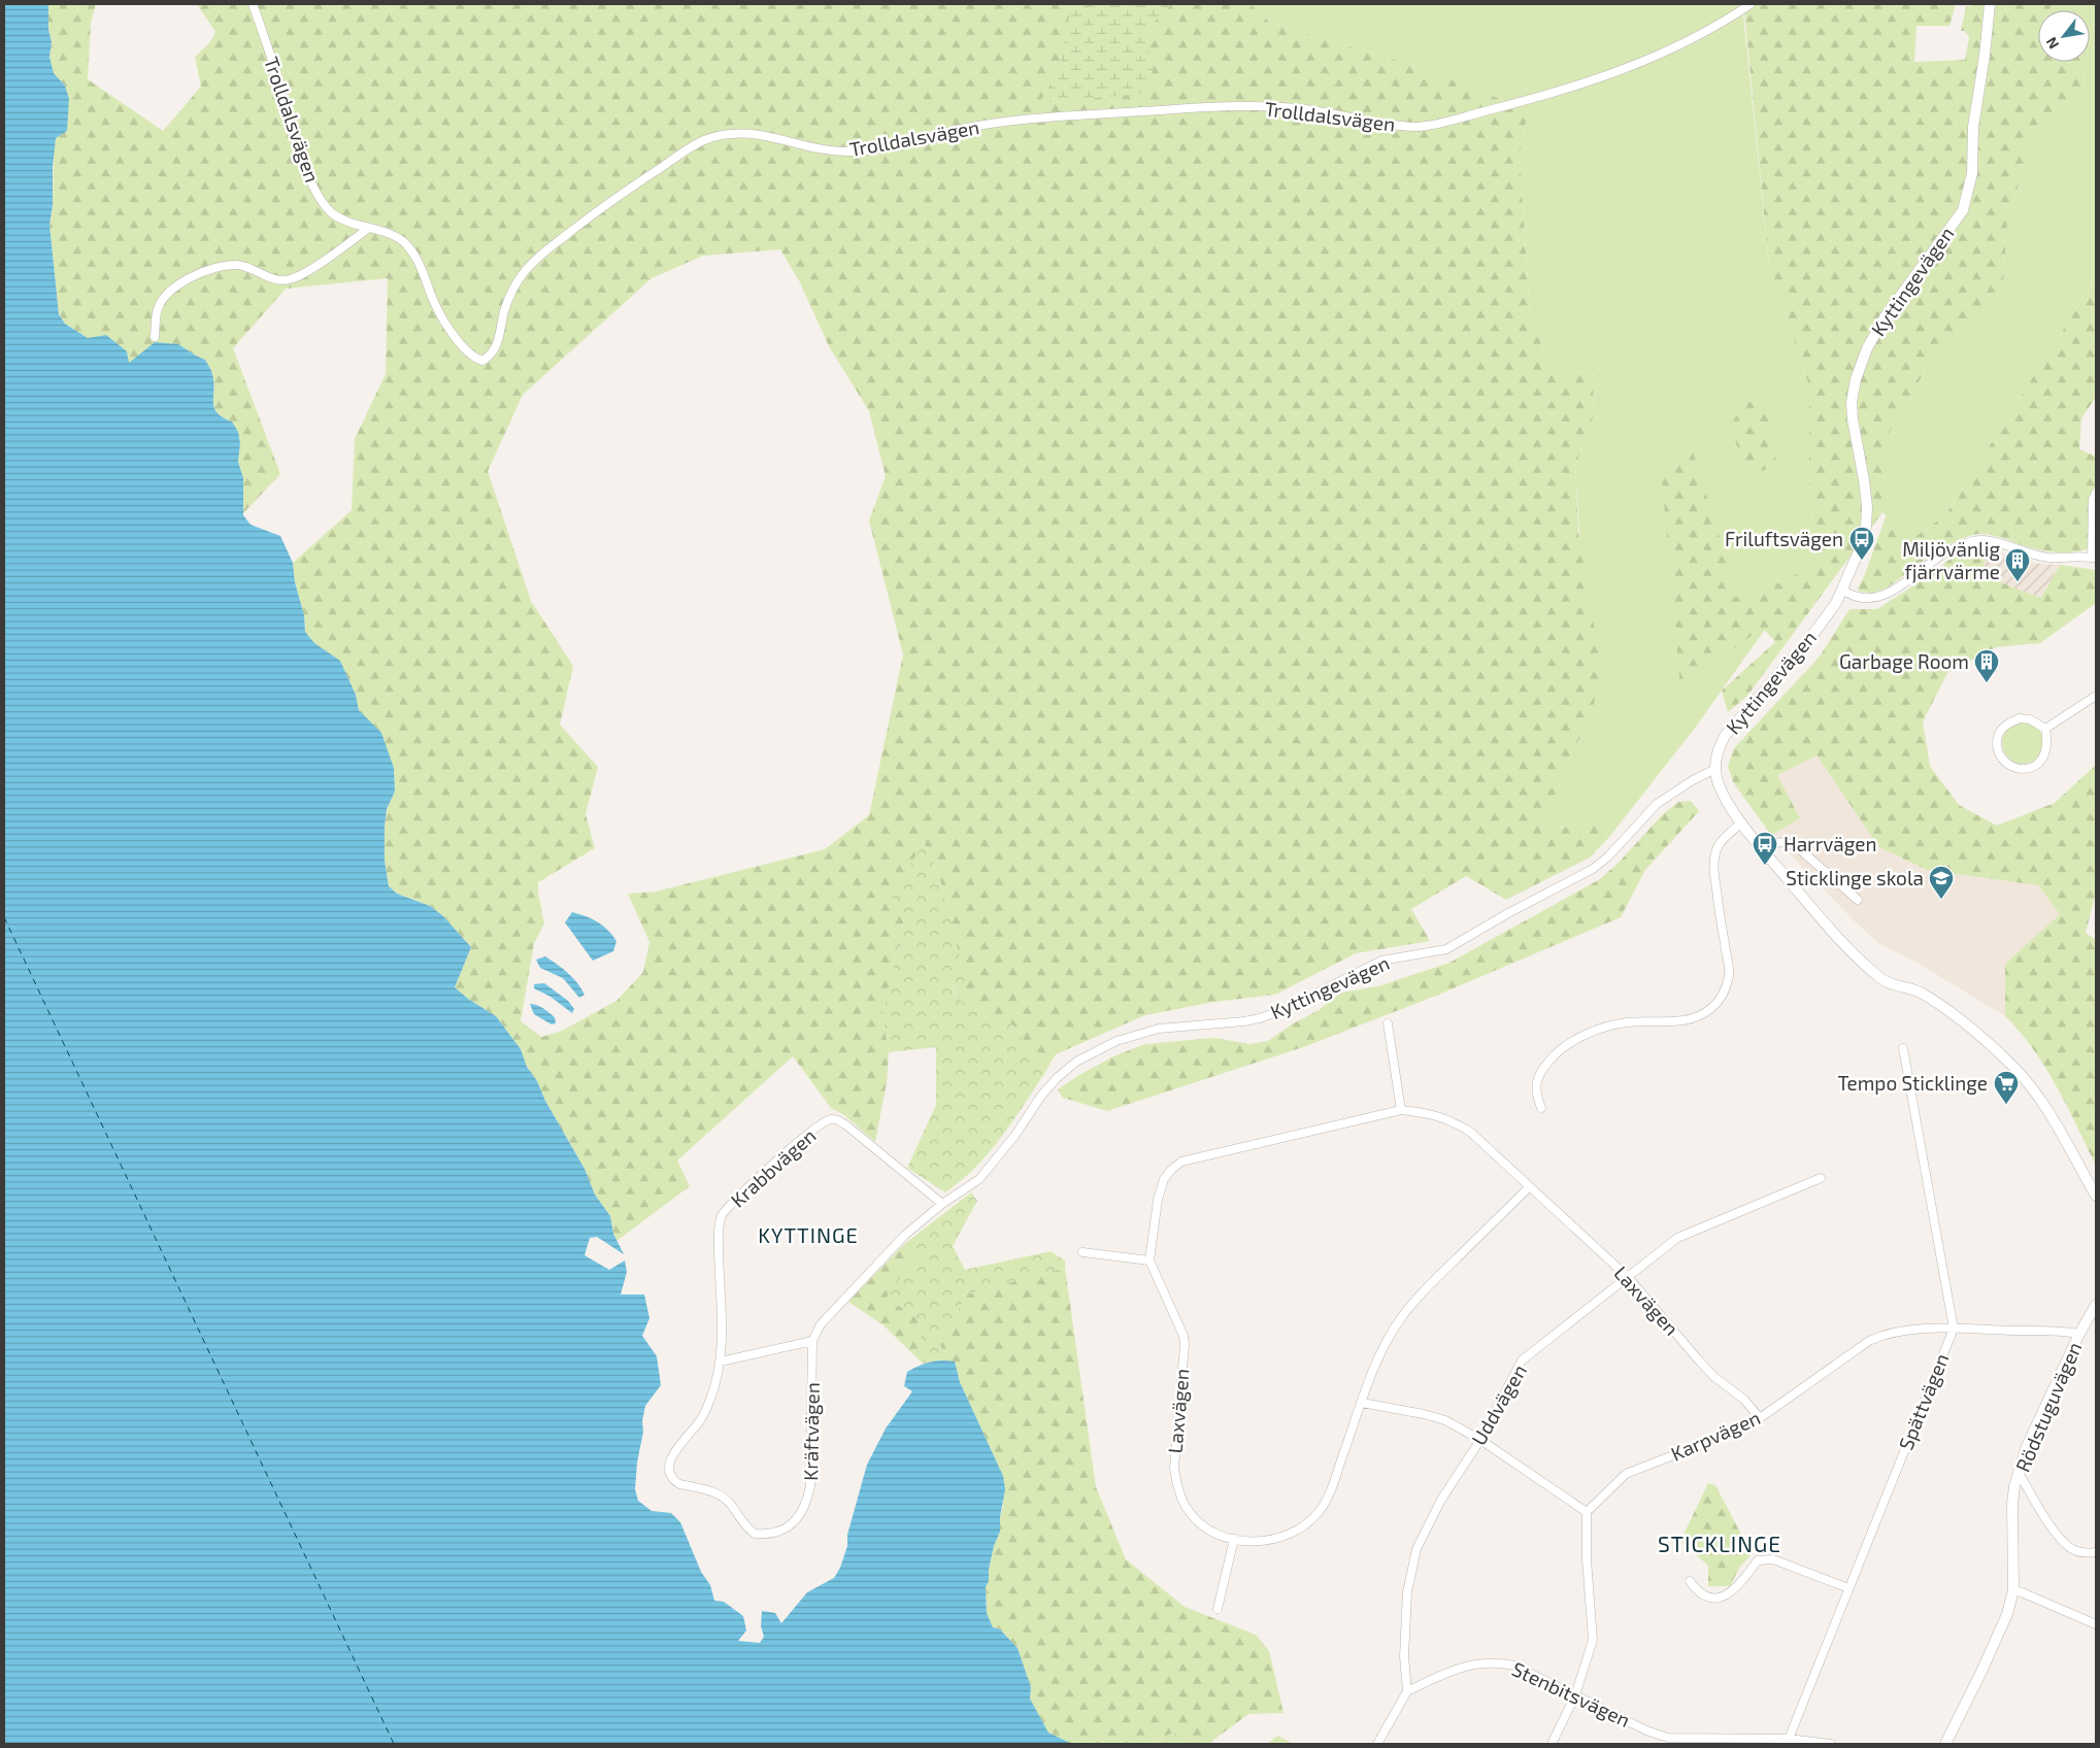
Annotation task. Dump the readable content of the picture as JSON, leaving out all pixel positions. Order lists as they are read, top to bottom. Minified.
{"streets":{"street":["Trolldalsvägen","Kyttingevägen","Krabbvägen","Laxvägen","Spättvägen","Uddvägen","Rödstuguvägen","Kräftvägen","Karpvägen","Stenbitsvägen"]},"crossings":[["Kyttingevägen","Krabbvägen"],["Krabbvägen","Kräftvägen"],["Laxvägen","Uddvägen"],["Laxvägen","Karpvägen"],["Spättvägen","Karpvägen"],["Spättvägen","Stenbitsvägen"],["Uddvägen","Stenbitsvägen"],["Rödstuguvägen","Karpvägen"]],"districts":["KYTTINGE","STICKLINGE"],"places":{"bus stop":["Friluftsvägen","Harrvägen"],"building":["Miljövänlig fjärrvärme","Garbage Room"],"school or university":["Sticklinge skola"],"supermarket":["Tempo Sticklinge"]},"north":"bottom left"}
